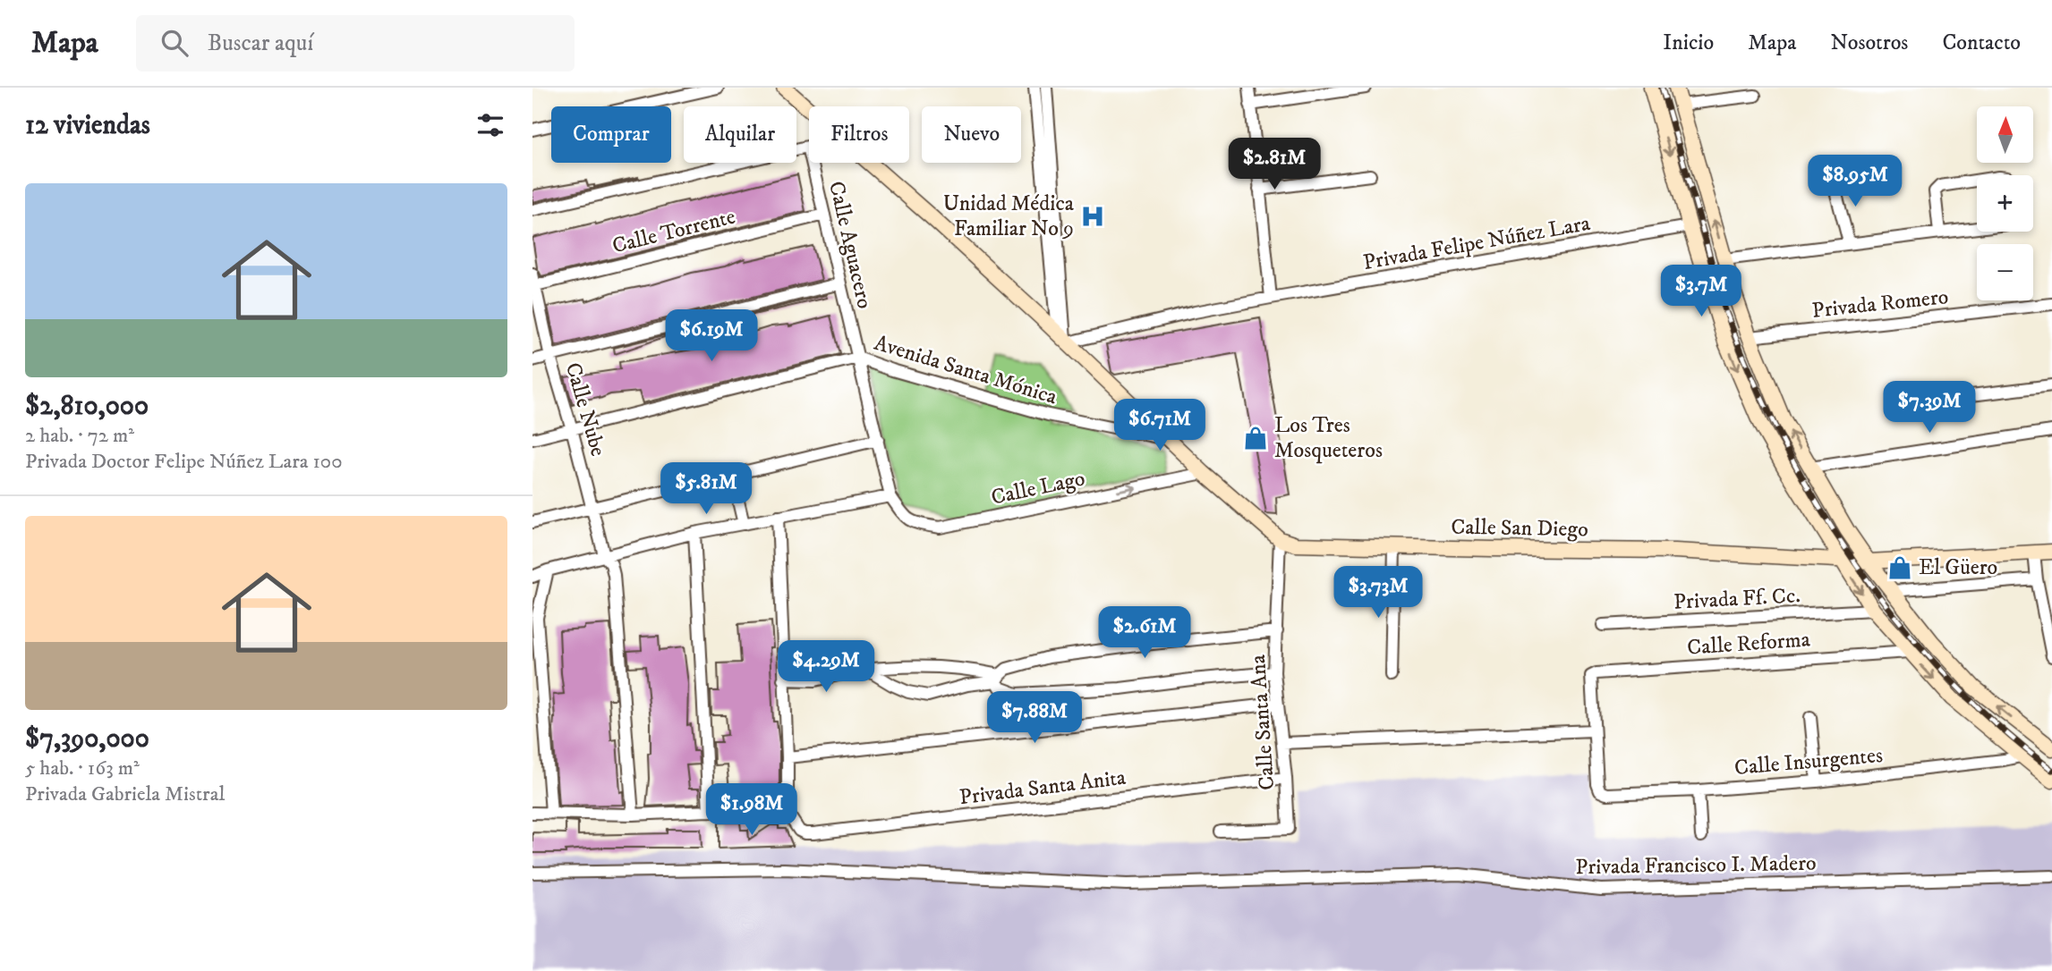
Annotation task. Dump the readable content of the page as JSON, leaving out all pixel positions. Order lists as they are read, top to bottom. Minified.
{"streets":{"street":["Calle Torrente","Privada Felipe Núñez Lara","Calle Aguacero","Privada Romero","Avenida Santa Mónica","Calle Nube","Calle Lago","Calle San Diego","Privada Ff. Cc.","Calle Reforma","Calle Santa Ana","Calle Insurgentes","Privada Santa Anita","Privada Francisco I. Madero"]},"crossings":[["Calle Torrente","Calle Aguacero"],["Calle Torrente","Calle Nube"],["Calle Aguacero","Avenida Santa Mónica"],["Calle Aguacero","Calle Lago"],["Avenida Santa Mónica","Calle Nube"],["Calle San Diego","Calle Santa Ana"],["Calle Reforma","Calle Insurgentes"],["Calle Santa Ana","Privada Santa Anita"],["Calle Insurgentes","Privada Francisco I. Madero"]],"one_way":["Calle Lago"],"places":{"hospital":["Unidad Médica Familiar No 9"],"shop":["Los Tres Mosqueteros","El Güero"]},"north":"top","page":{"header":"Mapa","search":"Buscar aquí","nav":["Inicio","Mapa","Nosotros","Contacto"],"heading":"12 viviendas","map_buttons":["+","−"],"chip":["Comprar","Alquilar","Filtros","Nuevo"],"price":["$2.81M","$8.95M","$3.7M","$6.19M","$7.39M","$6.71M","$5.81M","$3.73M","$2.61M","$4.29M","$7.88M","$1.98M"],"list":[{"name":"$2,810,000","note":"2 hab. · 72 m² · Privada Doctor Felipe Núñez Lara 100"},{"name":"$7,390,000","note":"5 hab. · 163 m² · Privada Gabriela Mistral"}]}}
